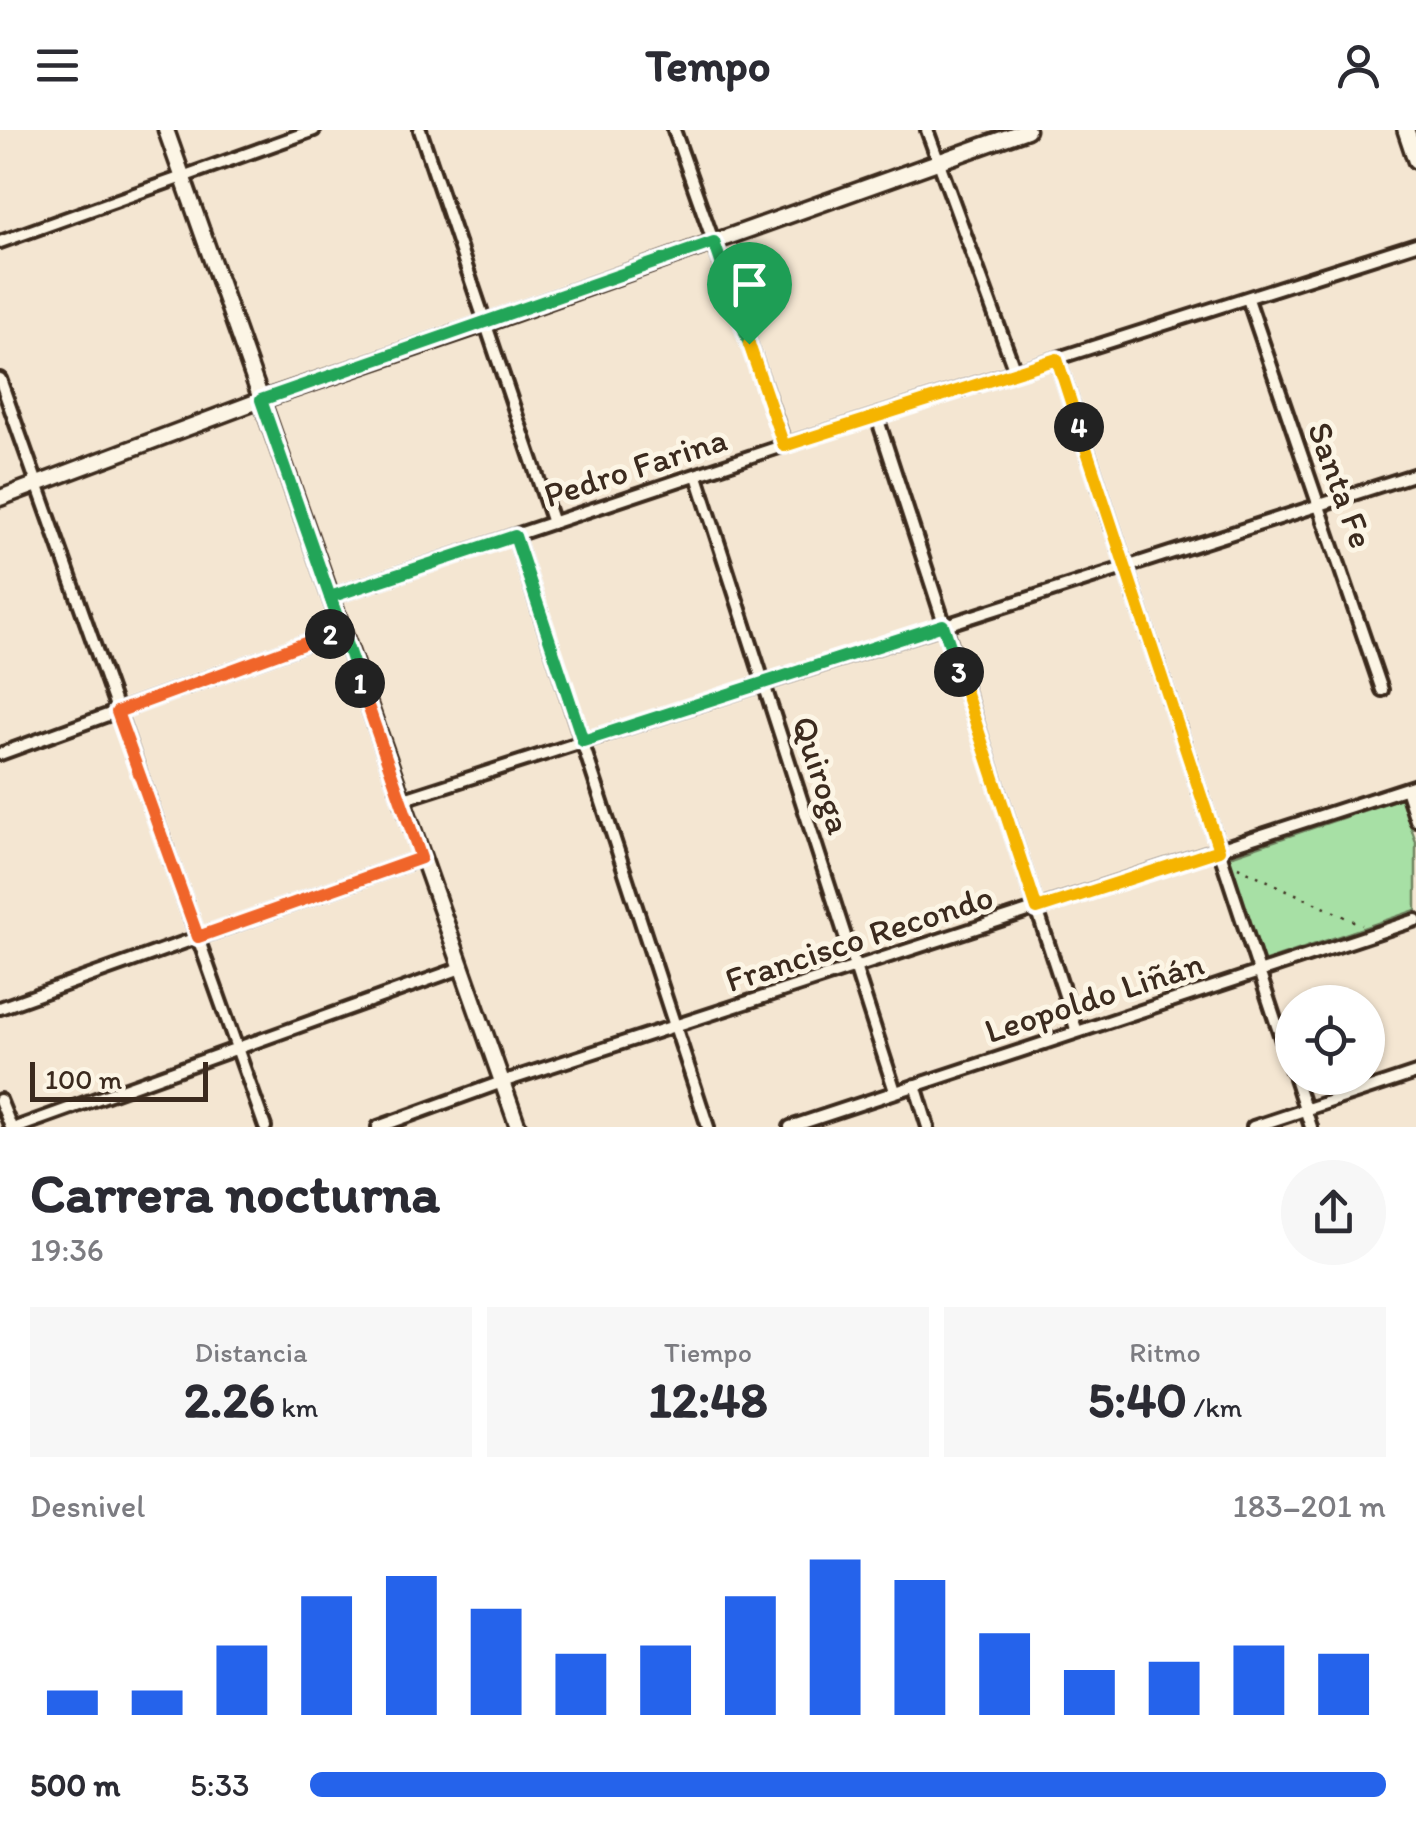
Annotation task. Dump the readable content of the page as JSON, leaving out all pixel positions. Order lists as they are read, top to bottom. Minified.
{"streets":{"street":["Pedro Farina","Santa Fe","Quiroga","Francisco Recondo","Leopoldo Liñán"]},"crossings":[["Pedro Farina","Santa Fe"],["Pedro Farina","Quiroga"],["Quiroga","Francisco Recondo"],["Quiroga","Leopoldo Liñán"]],"scale_bar":"100 m","page":{"header":"Tempo","pins":["4","2","3","1"],"scale":"100 m","heading":["Carrera nocturna","19:36"],"stats":[["Distancia","2.26 km"],["Tiempo","12:48"],["Ritmo","5:40 /km"]],"chart":["Desnivel","183–201 m"],"list":[{"name":"500 m","note":"5:33"}]}}
